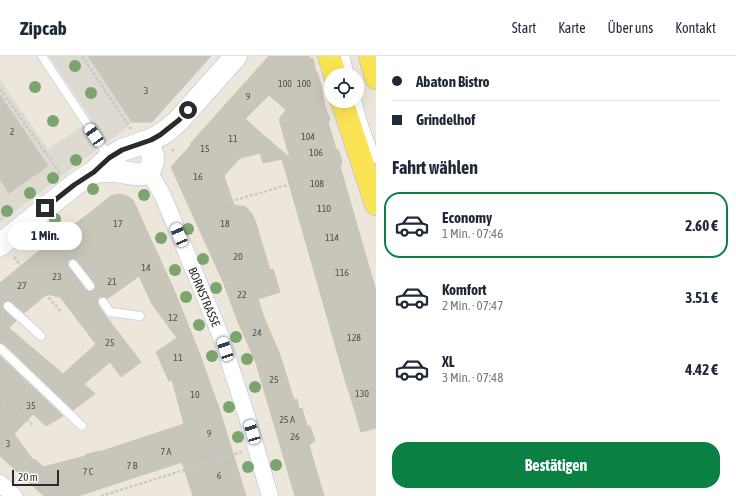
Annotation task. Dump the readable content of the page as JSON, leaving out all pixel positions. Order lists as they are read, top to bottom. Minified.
{"streets":{"street":["BORNSTRASSE"]},"house_numbers":["100","100","3","9","2","104","11","15","106","16","108","110","17","18","114","20","14","116","23","21","27","22","12","24","128","25","11","25","130","10","35","25 A","9","26","3","7 A","7 B","7 C","6"],"scale_bar":"20 m","page":{"header":"Zipcab","nav":["Start","Karte","Über uns","Kontakt"],"banner":["Abaton Bistro","Grindelhof"],"heading":"Fahrt wählen","list":[{"name":"Economy","note":"1 Min. · 07:46","value":"2.60 €"},{"name":"Komfort","note":"2 Min. · 07:47","value":"3.51 €"},{"name":"XL","note":"3 Min. · 07:48","value":"4.42 €"}],"bubble":"1 Min.","buttons":"Bestätigen","scale":"20 m"}}
